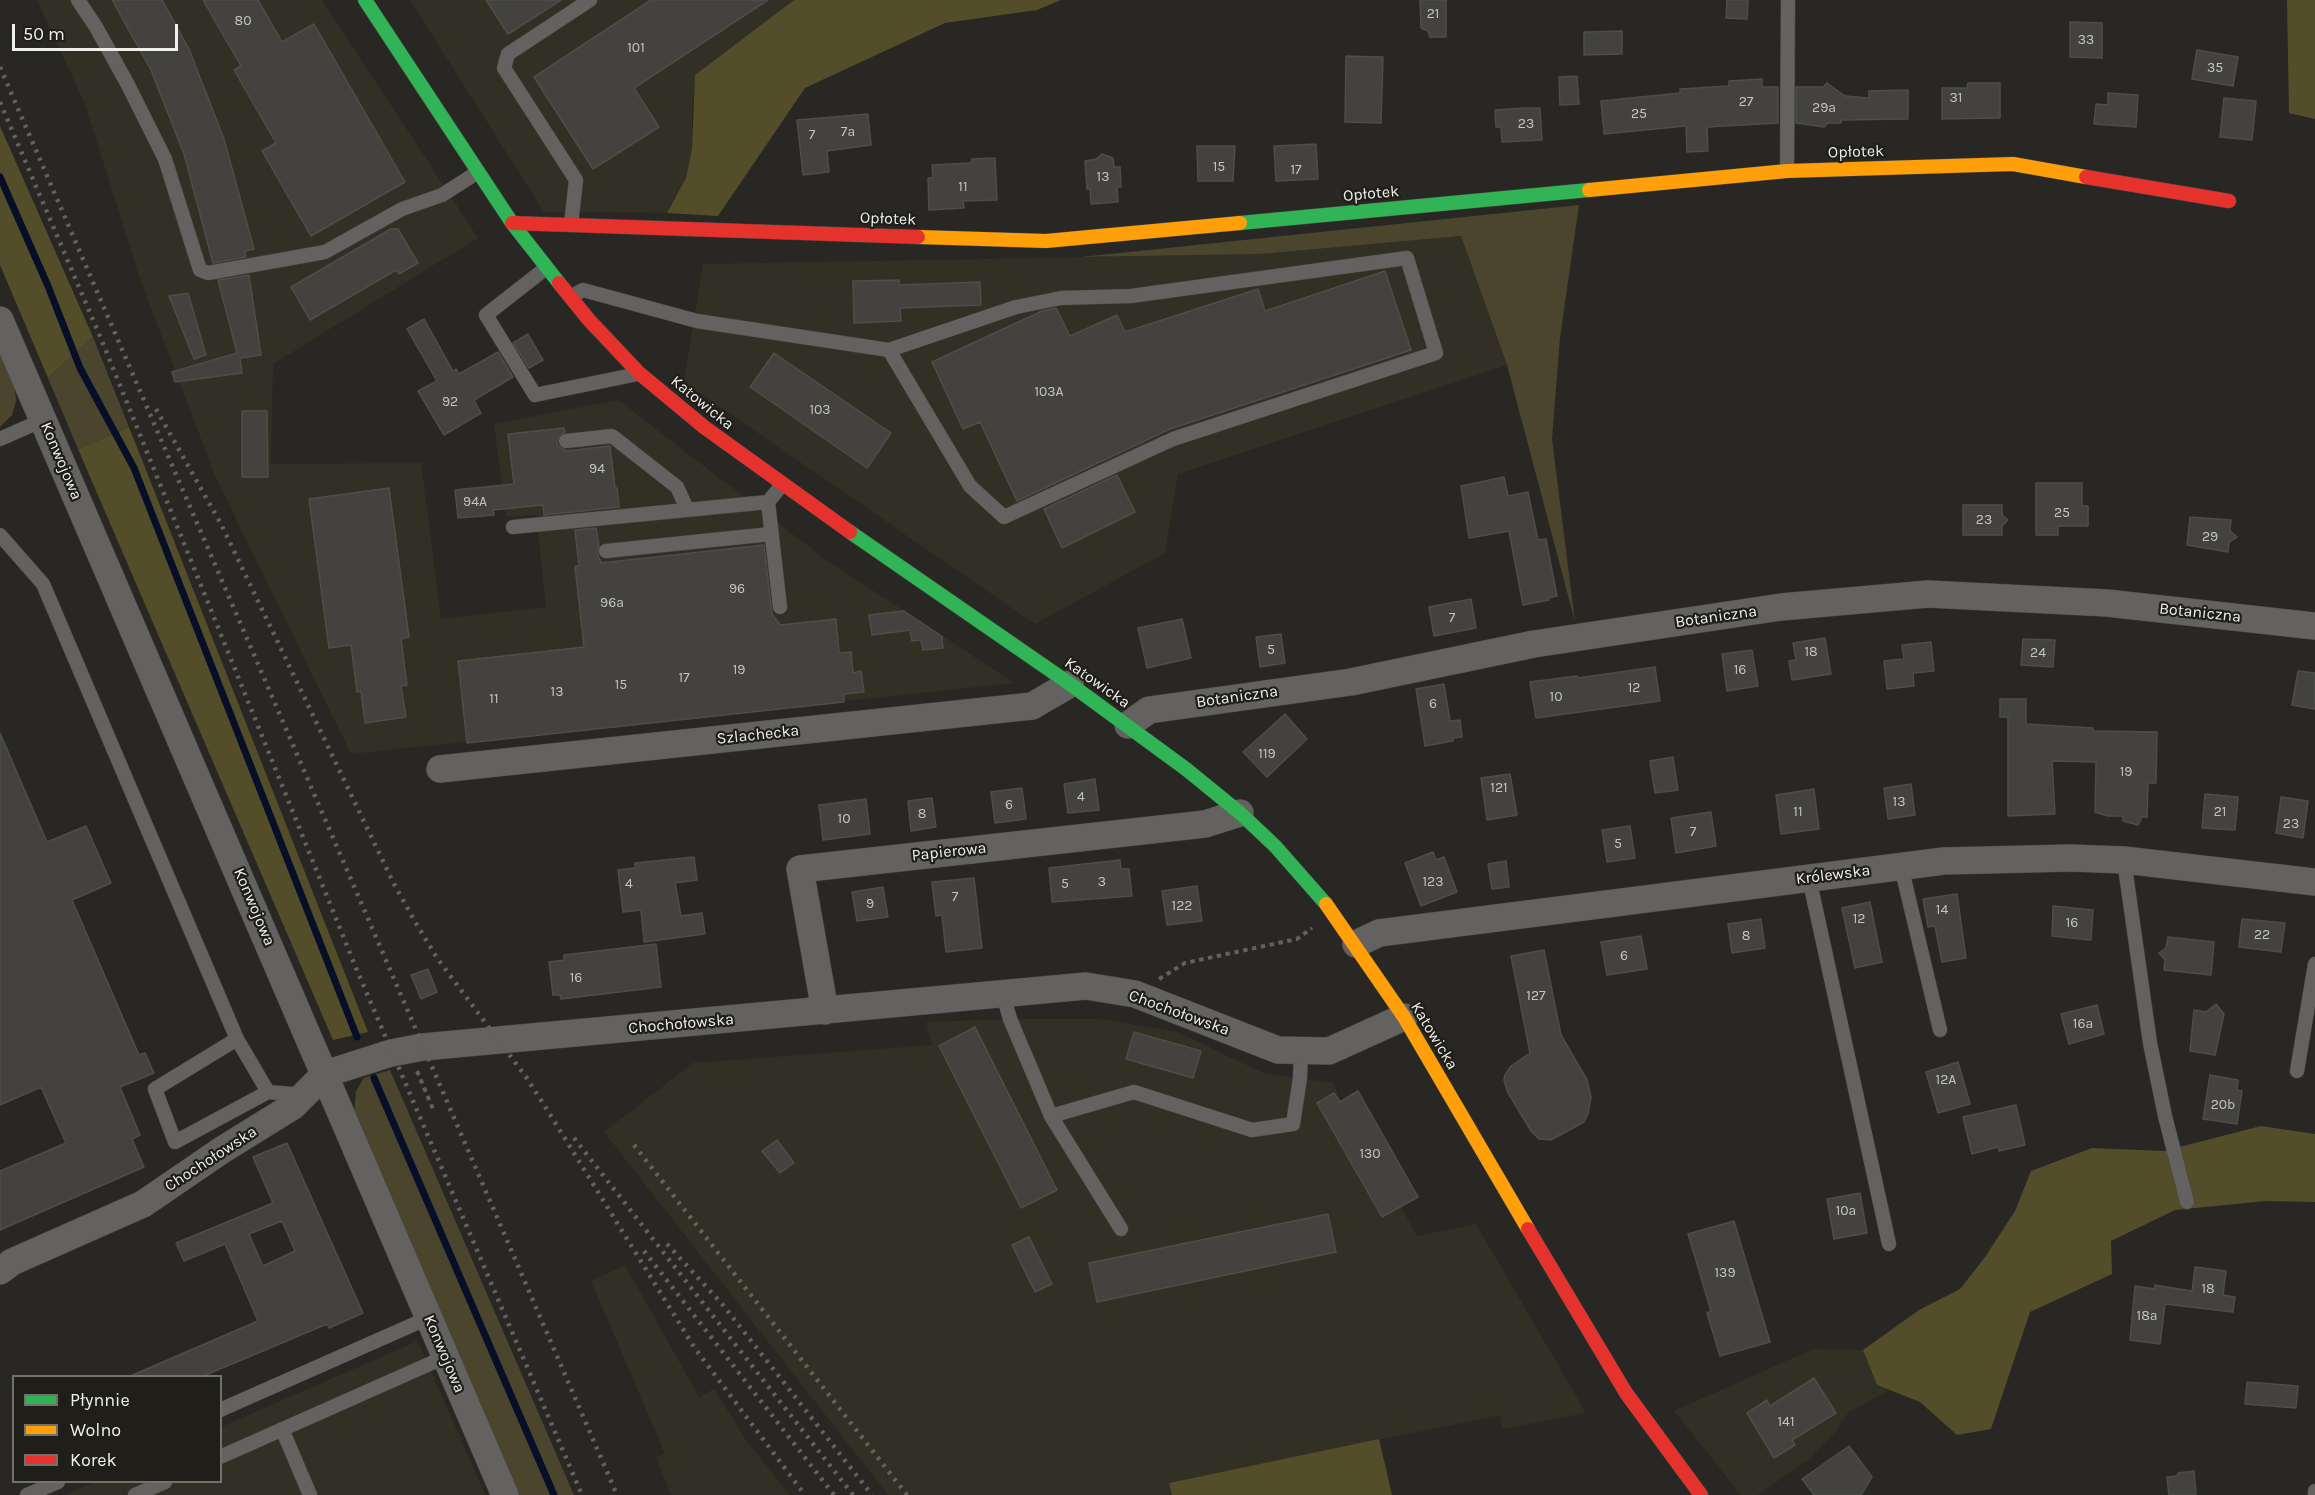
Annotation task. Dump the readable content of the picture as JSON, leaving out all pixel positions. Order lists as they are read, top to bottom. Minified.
{"streets":{"street":["Opłotek","Katowicka","Konwojowa","Botaniczna","Szlachecka","Papierowa","Królewska","Chochołowska"]},"crossings":[["Opłotek","Katowicka"],["Katowicka","Botaniczna"],["Katowicka","Szlachecka"],["Katowicka","Papierowa"],["Katowicka","Królewska"],["Katowicka","Chochołowska"],["Konwojowa","Chochołowska"],["Papierowa","Chochołowska"]],"house_numbers":["21","80","33","101","35","31","27","29a","25","23","7a","7","15","17","13","11","103A","92","103","94","94A","25","23","29","96","96a","7","5","18","24","19","16","17","15","12","13","10","11","6","119","19","121","4","13","6","11","21","8","10","23","7","5","3","123","4","5","7","9","122","14","12","16","22","8","6","16","127","16a","12A","20b","130","10a","139","18","18a","141"],"legend":["Płynnie","Wolno","Korek"],"scale_bar":"50 m"}
